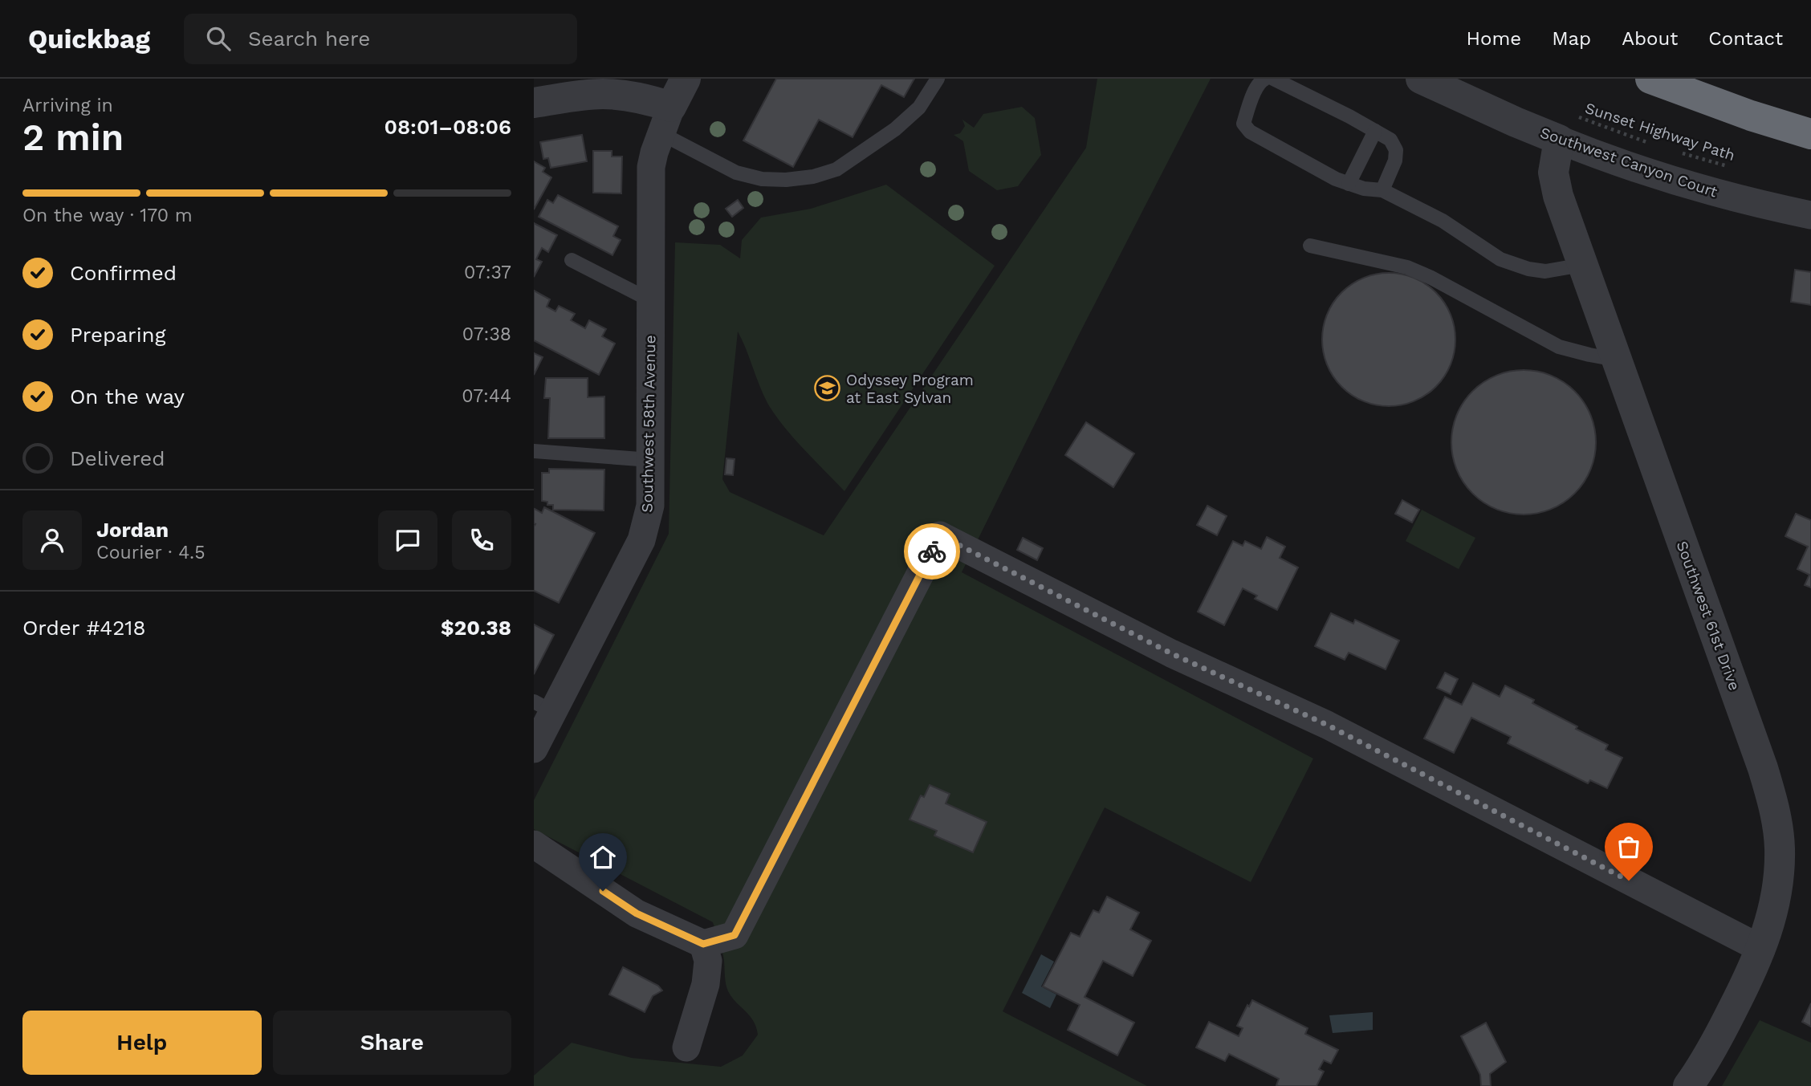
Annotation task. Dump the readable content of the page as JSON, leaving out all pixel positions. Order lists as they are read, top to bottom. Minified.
{"streets":{"street":["Southwest Canyon Court","Southwest 58th Avenue","Southwest 61st Drive"],"path":["Sunset Highway Path"]},"crossings":[["Sunset Highway Path","Southwest Canyon Court"],["Sunset Highway Path","Southwest 61st Drive"],["Southwest Canyon Court","Southwest 61st Drive"]],"places":{"school or university":["Odyssey Program at East Sylvan"]},"page":{"header":"Quickbag","search":"Search here","nav":["Home","Map","About","Contact"],"heading":["2 min","Arriving in","08:01–08:06"],"panel":["Jordan","Courier · 4.5","Order #4218","$20.38"],"bar":"On the way · 170 m","list":[["Confirmed","07:37"],["Preparing","07:38"],["On the way","07:44"],"Delivered"],"buttons":["Help","Share"]}}
